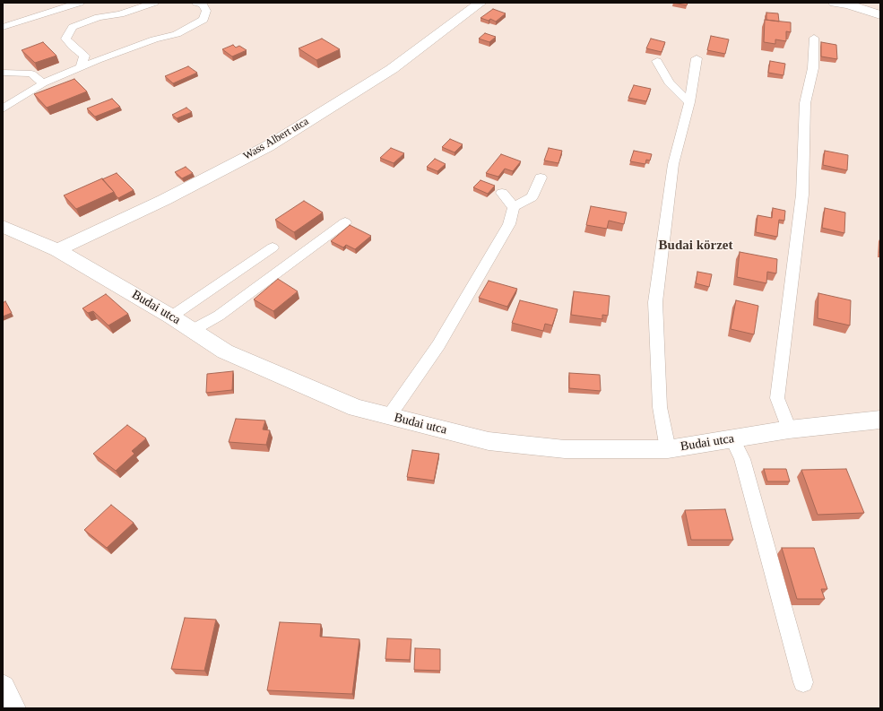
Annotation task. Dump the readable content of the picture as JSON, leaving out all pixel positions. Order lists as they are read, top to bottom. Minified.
{"streets":{"street":["Wass Albert utca","Budai utca"]},"crossings":[["Wass Albert utca","Budai utca"]],"districts":["Budai körzet"]}
